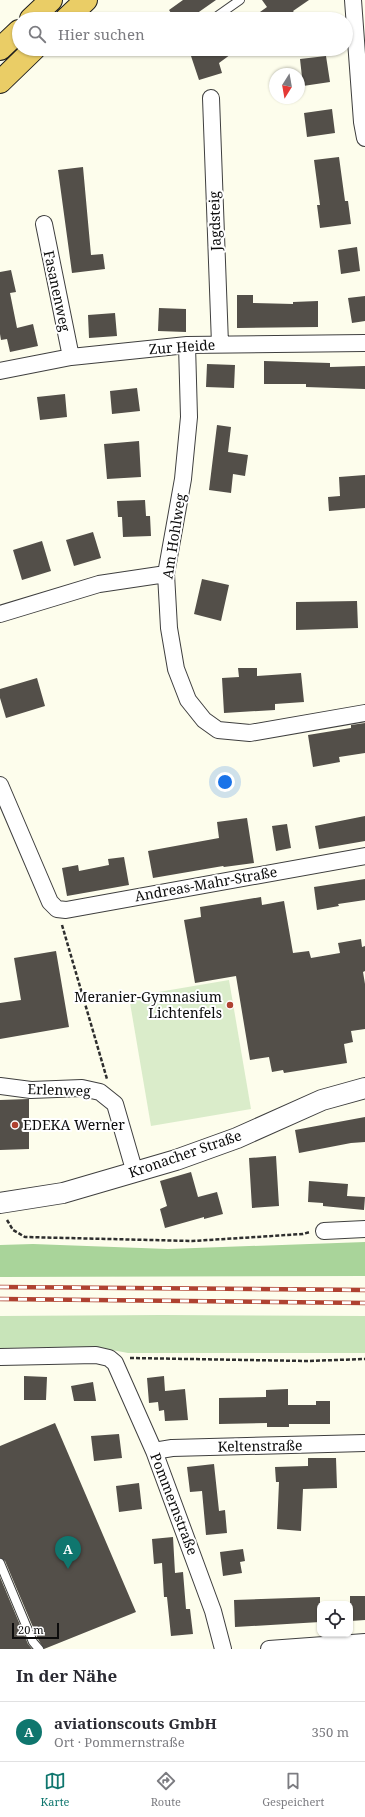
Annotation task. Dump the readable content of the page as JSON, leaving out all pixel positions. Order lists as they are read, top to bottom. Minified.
{"streets":{"street":["Jagdsteig","Fasanenweg","Zur Heide","Am Hohlweg","Andreas-Mahr-Straße","Erlenweg","Kronacher Straße","Keltenstraße","Pommernstraße"]},"crossings":[["Jagdsteig","Zur Heide"],["Fasanenweg","Zur Heide"],["Zur Heide","Am Hohlweg"],["Keltenstraße","Pommernstraße"]],"places":["Meranier-Gymnasium Lichtenfels","EDEKA Werner"],"scale_bar":"20 m","north":"bottom","page":{"search":"Hier suchen","pins":"A","scale":"20 m","heading":"In der Nähe","list":[{"mark":"A","name":"aviationscouts GmbH","note":"Ort · Pommernstraße","value":"350 m"}],"nav":["Karte","Route","Gespeichert"]}}
